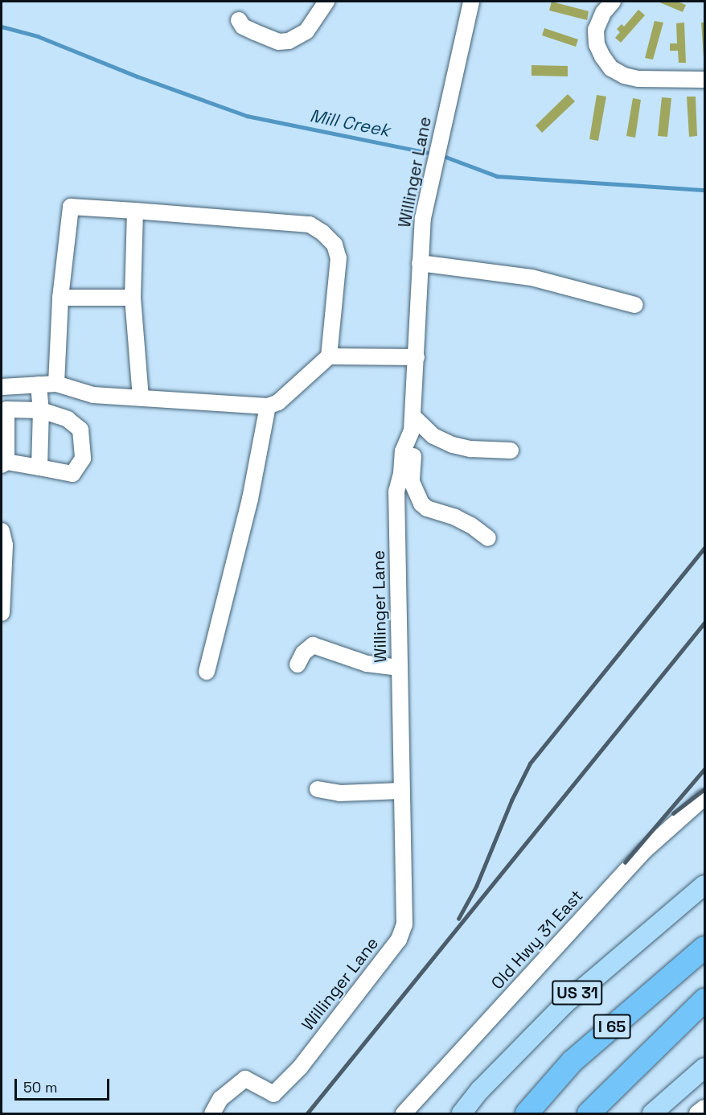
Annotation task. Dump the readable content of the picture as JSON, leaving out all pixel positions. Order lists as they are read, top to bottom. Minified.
{"streets":{"highway":["I 65"],"main road":["US 31"],"street":["Willinger Lane","Old Hwy 31 East"]},"water":["Mill Creek"],"scale_bar":"50 m"}
